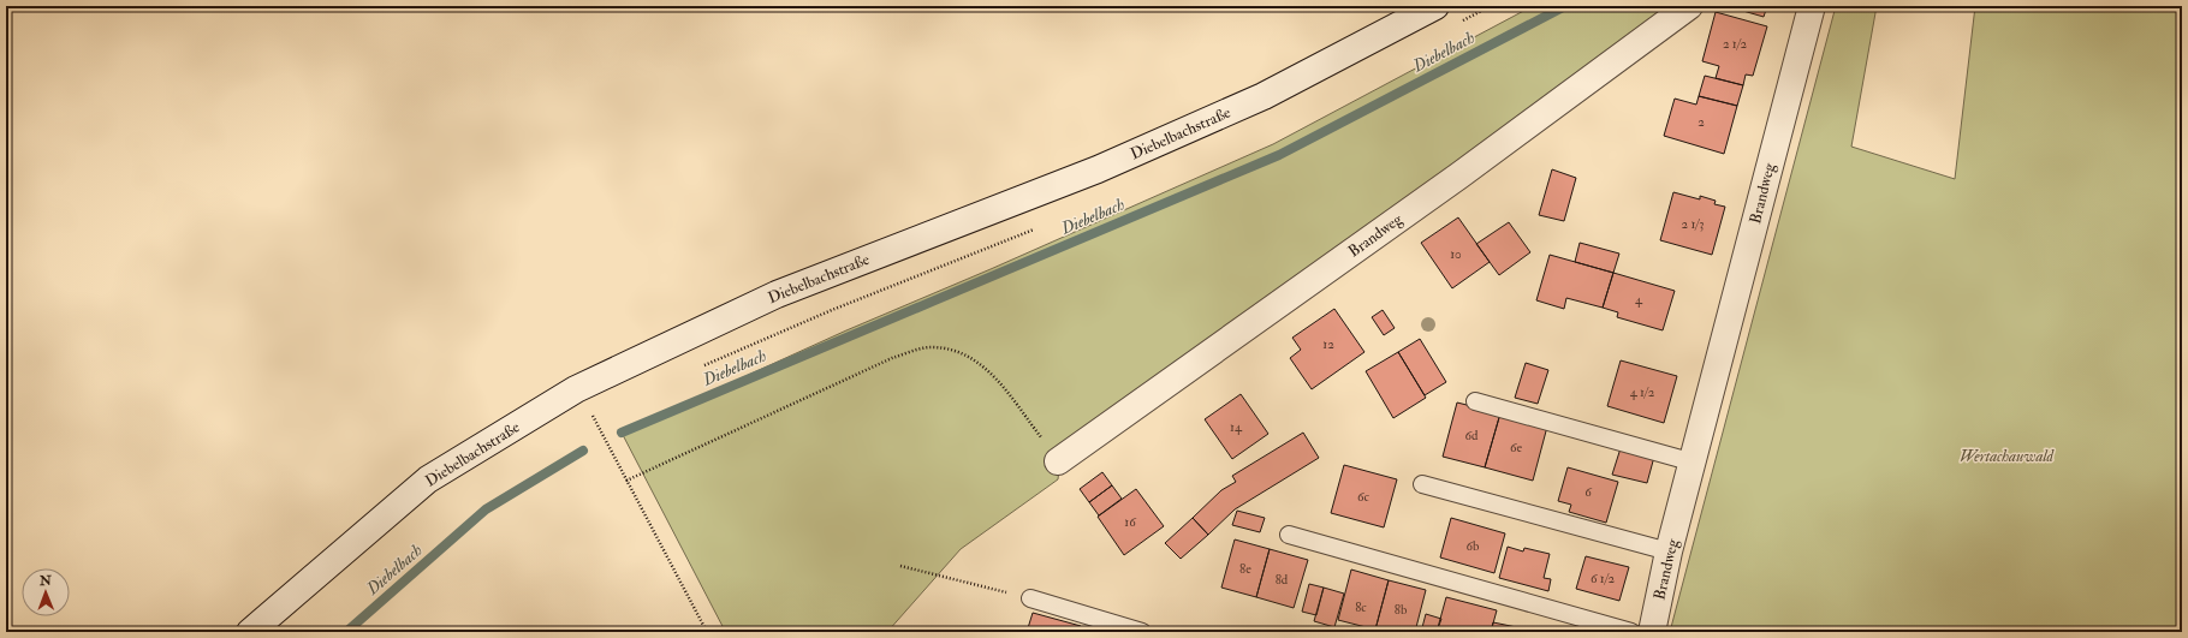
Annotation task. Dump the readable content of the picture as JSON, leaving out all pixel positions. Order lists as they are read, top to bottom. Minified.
{"streets":{"street":["Diebelbachstraße","Brandweg"]},"water":["Diebelbach"],"parks":["Wertachauwald"],"house_numbers":["2 1/2","2","2 1/3","10","4","12","4 1/2","14","6d","6e","6","6c","16","6b","8e","6 1/2","8d","8c","8b"],"north":"top"}
